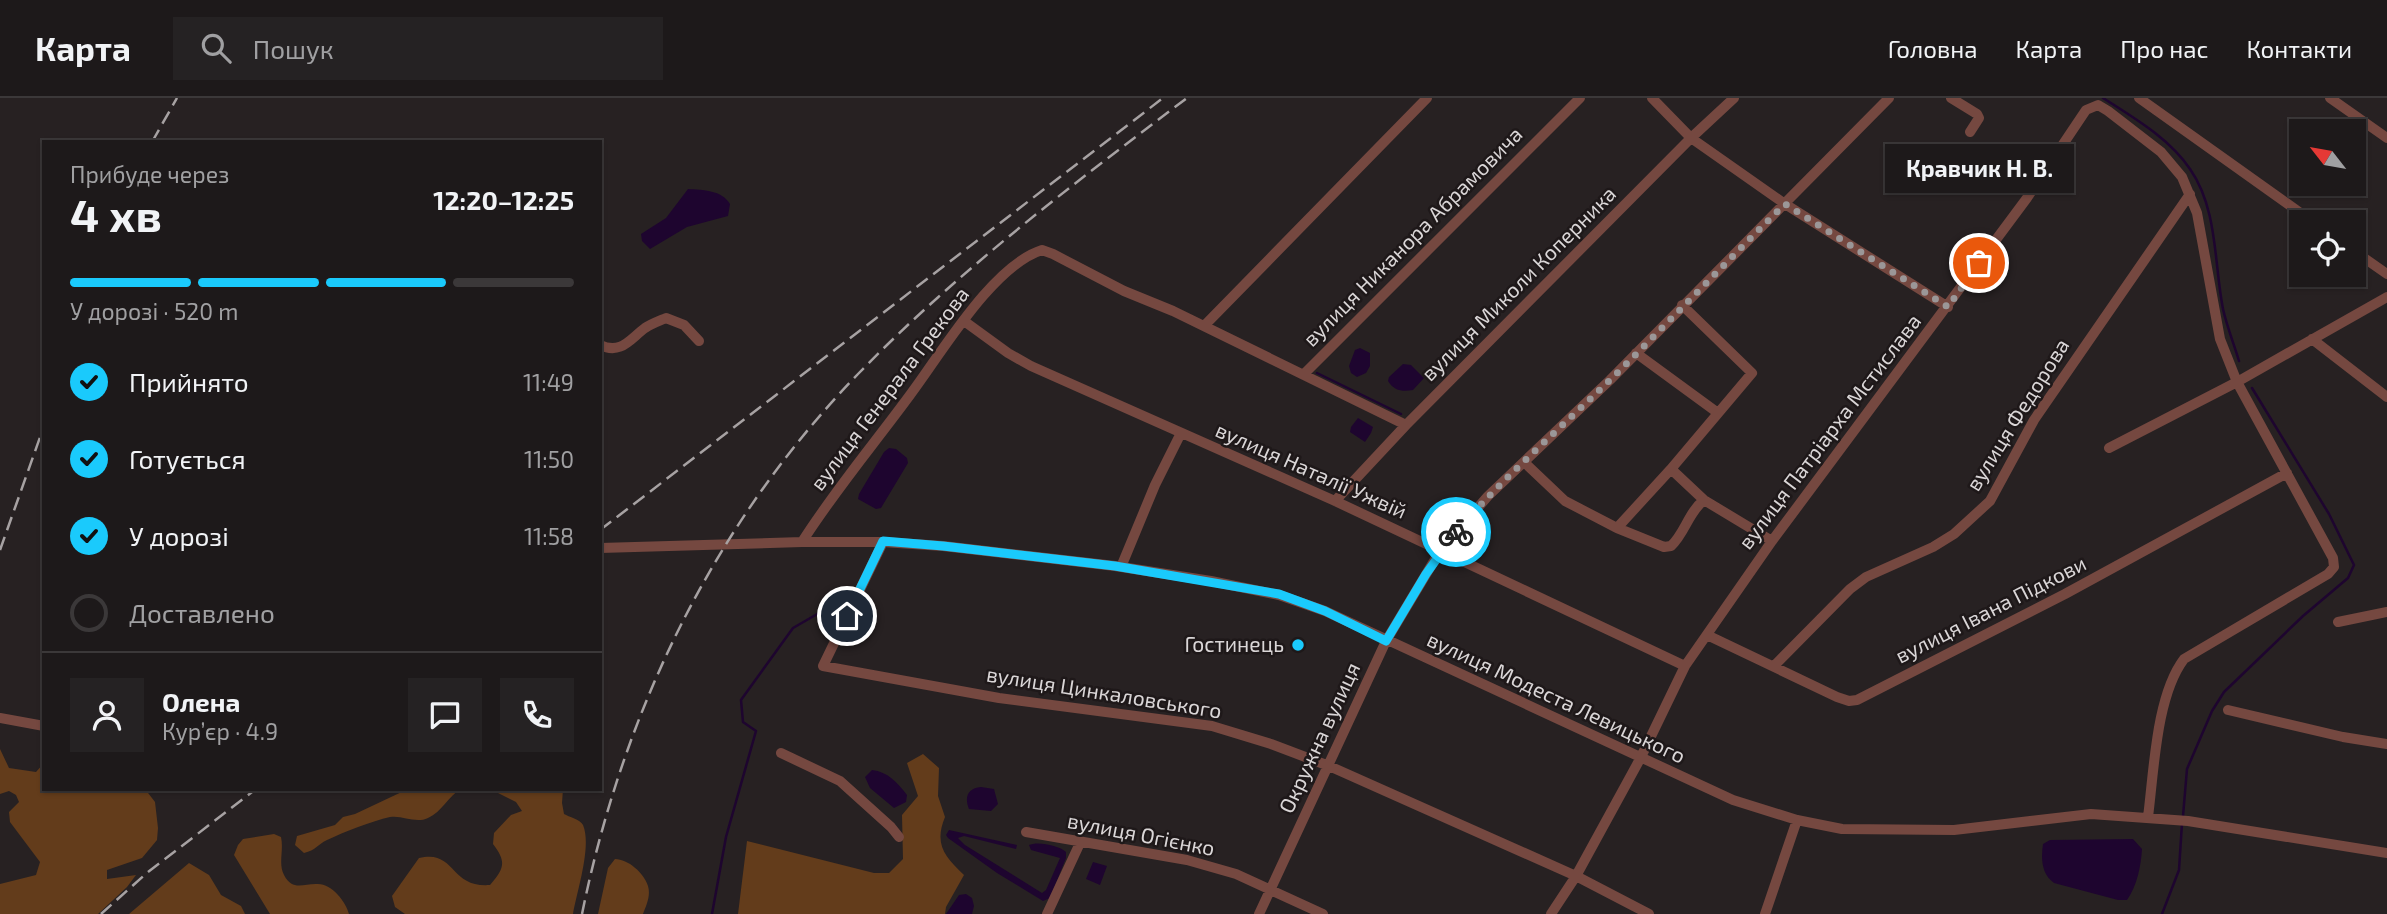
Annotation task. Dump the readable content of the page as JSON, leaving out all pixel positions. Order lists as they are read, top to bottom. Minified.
{"streets":{"street":["вулиця Никанора Абрамовича","вулиця Миколи Коперника","вулиця Генерала Грекова","вулиця Федорова","вулиця Патріарха Мстислава","вулиця Наталії Ужвій","вулиця Івана Підкови","вулиця Цинкаловського","вулиця Модеста Левицького","Окружна вулиця","вулиця Огієнко"]},"crossings":[["вулиця Никанора Абрамовича","вулиця Генерала Грекова"],["вулиця Миколи Коперника","вулиця Генерала Грекова"],["вулиця Миколи Коперника","вулиця Наталії Ужвій"],["вулиця Генерала Грекова","вулиця Наталії Ужвій"],["вулиця Генерала Грекова","вулиця Модеста Левицького"],["вулиця Федорова","вулиця Патріарха Мстислава"],["вулиця Федорова","вулиця Івана Підкови"],["вулиця Патріарха Мстислава","вулиця Наталії Ужвій"],["вулиця Патріарха Мстислава","вулиця Івана Підкови"],["вулиця Патріарха Мстислава","вулиця Цинкаловського"],["вулиця Патріарха Мстислава","вулиця Модеста Левицького"],["вулиця Наталії Ужвій","Окружна вулиця"],["вулиця Цинкаловського","вулиця Модеста Левицького"],["вулиця Цинкаловського","Окружна вулиця"],["вулиця Модеста Левицького","Окружна вулиця"],["Окружна вулиця","вулиця Огієнко"]],"places":["Кравчик Н. В.","Гостинець"],"north":"top left","page":{"header":"Карта","search":"Пошук","nav":["Головна","Карта","Про нас","Контакти"],"heading":["4 хв","Прибуде через","12:20–12:25"],"panel":["Олена","Кур’єр · 4.9"],"bubble":"Кравчик Н. В.","bar":"У дорозі · 520 m","list":[["Прийнято","11:49"],["Готується","11:50"],["У дорозі","11:58"],"Доставлено"]}}
